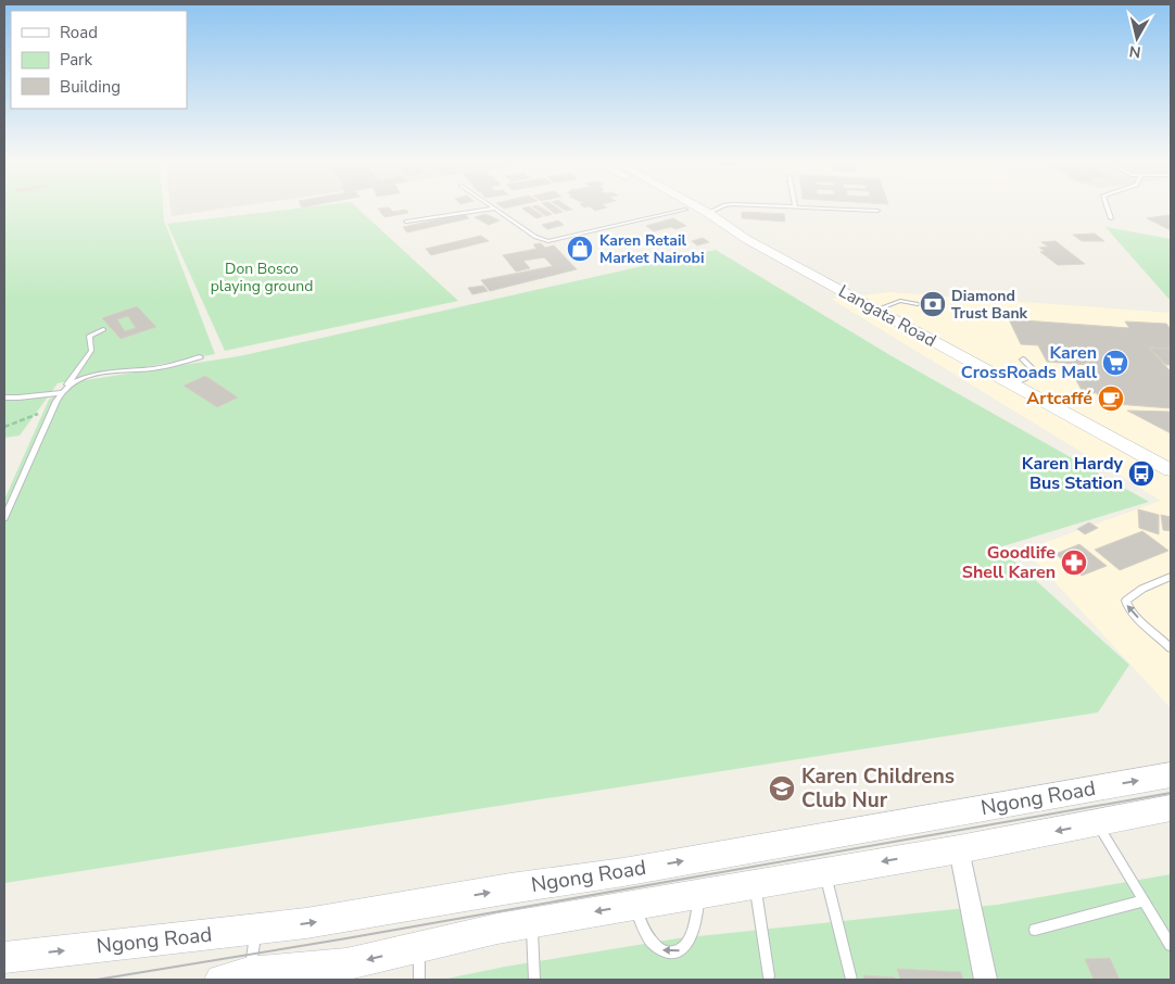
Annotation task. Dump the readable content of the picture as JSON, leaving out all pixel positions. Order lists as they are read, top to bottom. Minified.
{"streets":{"main road":["Langata Road","Ngong Road"]},"parks":["Don Bosco playing ground"],"places":{"shop":["Karen Retail Market Nairobi"],"bank":["Diamond Trust Bank"],"supermarket":["Karen CrossRoads Mall"],"cafe":["Artcaffé"],"bus stop":["Karen Hardy Bus Station"],"pharmacy":["Goodlife Shell Karen"],"school or university":["Karen Childrens Club Nur"]},"legend":["Road","Park","Building"],"north":"bottom"}
